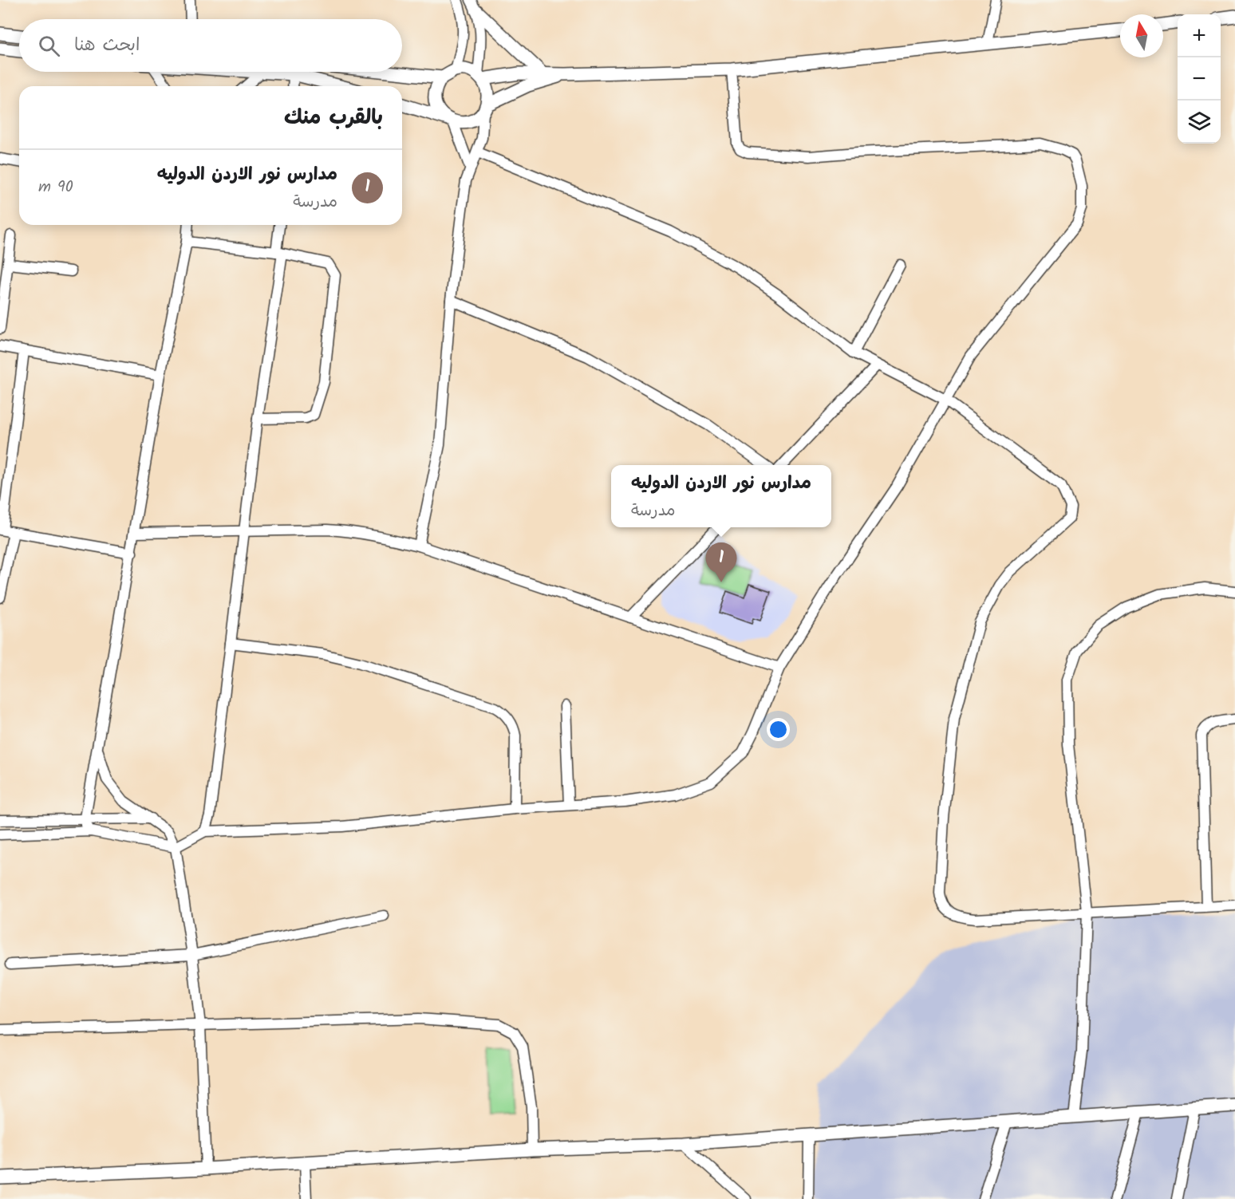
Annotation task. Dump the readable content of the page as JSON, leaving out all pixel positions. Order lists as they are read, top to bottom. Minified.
{"north":"top","page":{"map_buttons":["+","−"],"search":"ابحث هنا","heading":"بالقرب منك","list":[{"mark":"1","name":"مدارس نور الاردن الدوليه","note":"مدرسة","value":"90 m"}],"popup":["مدارس نور الاردن الدوليه","مدرسة"],"pins":"1"}}
